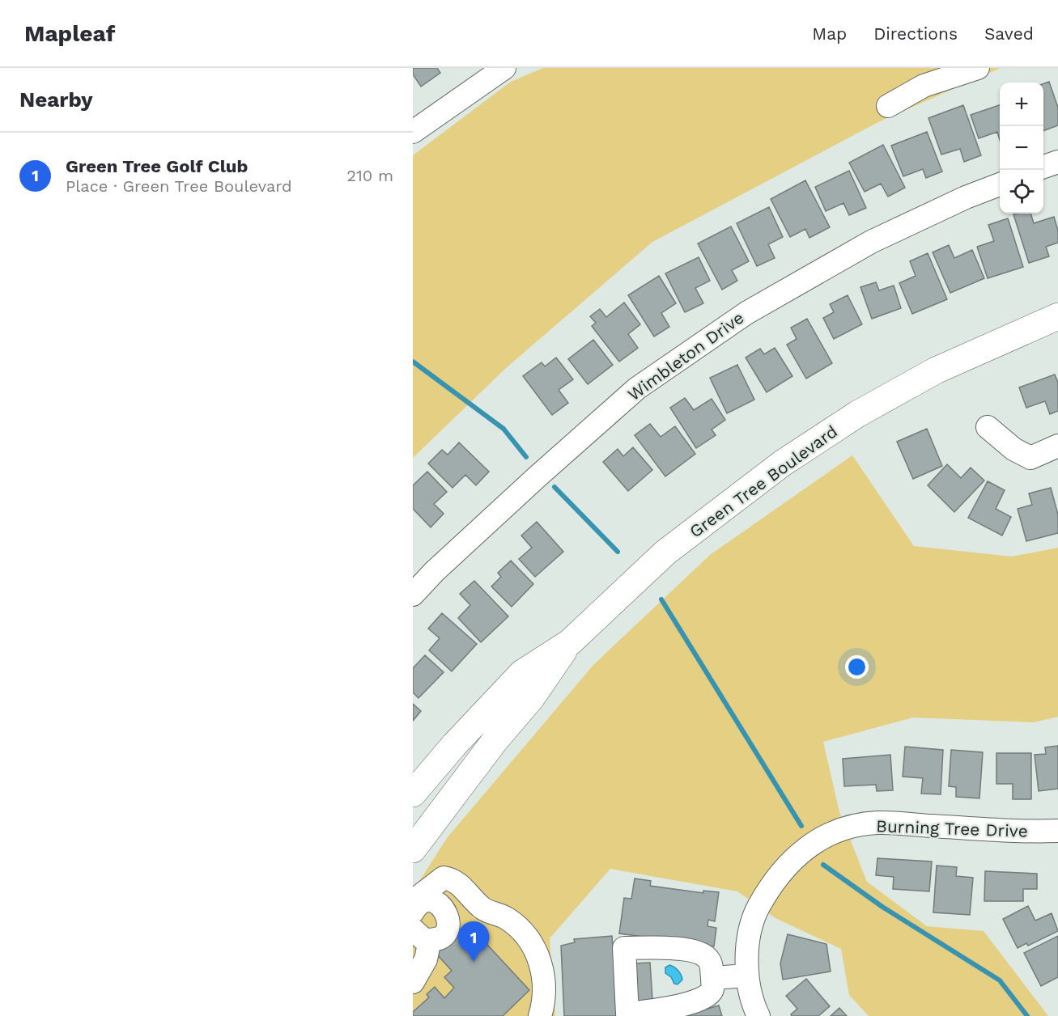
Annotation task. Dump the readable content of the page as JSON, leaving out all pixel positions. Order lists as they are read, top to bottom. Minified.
{"streets":{"main road":["Green Tree Boulevard"],"street":["Wimbleton Drive","Burning Tree Drive"]},"page":{"header":"Mapleaf","nav":["Map","Directions","Saved"],"heading":"Nearby","map_buttons":["+","−"],"list":[{"mark":"1","name":"Green Tree Golf Club","note":"Place · Green Tree Boulevard","value":"210 m"}],"pins":"1"}}
